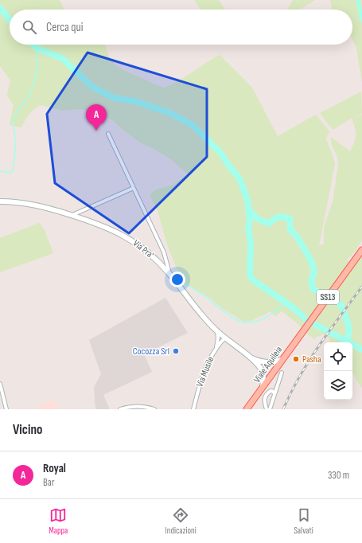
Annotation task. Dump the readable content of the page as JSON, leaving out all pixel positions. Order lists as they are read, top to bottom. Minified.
{"streets":{"main road":["SS13","Viale Aquileia"],"street":["Via Pra'","Via Musile"]},"crossings":[["Via Pra'","Viale Aquileia"],["Via Pra'","Via Musile"]],"places":["Cocozza Srl","Pasha"],"page":{"search":"Cerca qui","pins":"A","heading":"Vicino","list":[{"mark":"A","name":"Royal","note":"Bar","value":"330 m"}],"nav":["Mappa","Indicazioni","Salvati"]}}
